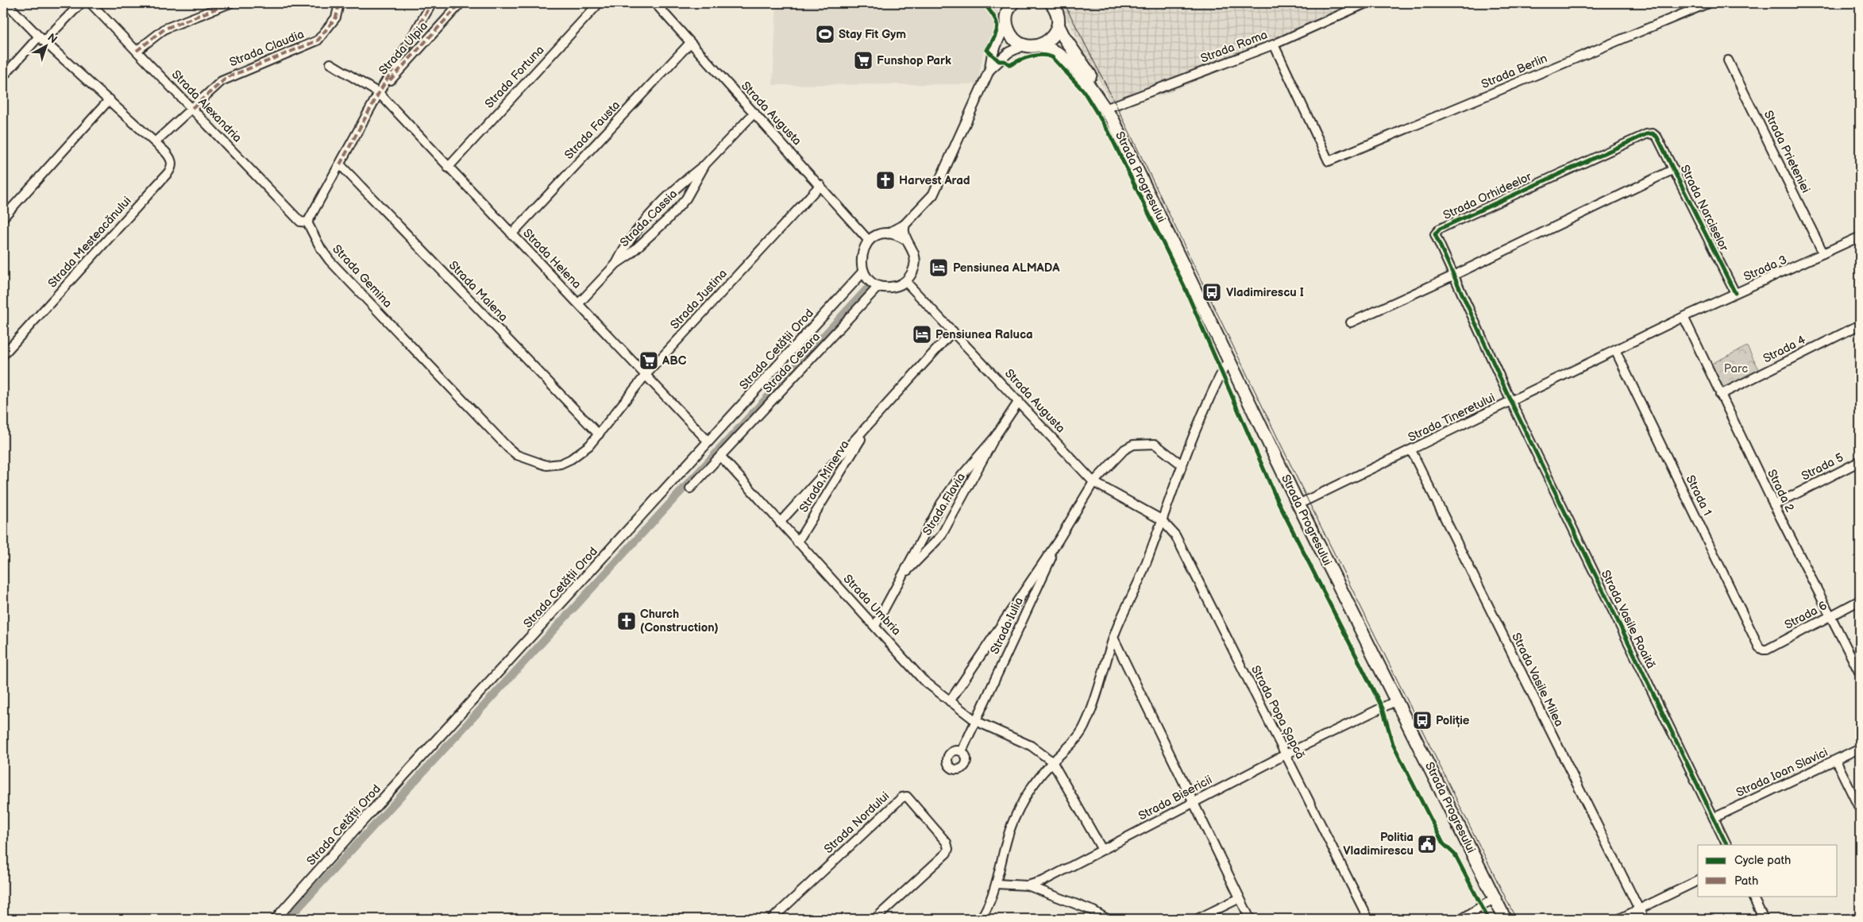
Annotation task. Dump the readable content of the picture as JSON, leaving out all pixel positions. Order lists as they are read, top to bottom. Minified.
{"streets":{"main road":["Strada Progresului"],"street":["Strada Roma","Strada Claudia","Strada Ulpia","Strada Berlin","Strada Fortuna","Strada Alexandria","Strada Augusta","Strada Fausta","Strada Prieteniei","Strada Orhideelor","Strada Narciselor","Strada Cassia","Strada Mesteacănului","Strada Helena","Strada 3","Strada Gemina","Strada Malena","Strada Justina","Strada Cetății Orod","Strada 4","Strada Cezara","Strada Tineretului","Strada 5","Strada Minerva","Strada 2","Strada 1","Strada Flavia","Strada Umbria","Strada 6","Strada Vasile Roaită","Strada Iulia","Strada Vasile Milea","Strada Popa Șapcă","Strada Ioan Slavici","Strada Bisericii","Strada Nordului"]},"crossings":[["Strada Roma","Strada Berlin"],["Strada Roma","Strada Progresului"],["Strada Claudia","Strada Alexandria"],["Strada Claudia","Strada Mesteacănului"],["Strada Ulpia","Strada Helena"],["Strada Fortuna","Strada Helena"],["Strada Alexandria","Strada Gemina"],["Strada Augusta","Strada Fausta"],["Strada Augusta","Strada Cassia"],["Strada Augusta","Strada Justina"],["Strada Augusta","Strada Cetății Orod"],["Strada Augusta","Strada Cezara"],["Strada Augusta","Strada Minerva"],["Strada Augusta","Strada Flavia"],["Strada Augusta","Strada Iulia"],["Strada Augusta","Strada Popa Șapcă"],["Strada Fausta","Strada Helena"],["Strada Prieteniei","Strada 3"],["Strada Progresului","Strada Tineretului"],["Strada Progresului","Strada Bisericii"],["Strada Orhideelor","Strada Narciselor"],["Strada Orhideelor","Strada Tineretului"],["Strada Orhideelor","Strada Vasile Roaită"],["Strada Narciselor","Strada 3"],["Strada Cassia","Strada Helena"],["Strada Helena","Strada Justina"],["Strada Helena","Strada Cetății Orod"],["Strada 3","Strada Tineretului"],["Strada 3","Strada 2"],["Strada 3","Strada 1"],["Strada Gemina","Strada Malena"],["Strada Gemina","Strada Justina"],["Strada Malena","Strada Justina"],["Strada Cetății Orod","Strada Cezara"],["Strada 4","Strada 2"],["Strada Tineretului","Strada 1"],["Strada Tineretului","Strada Vasile Roaită"],["Strada Tineretului","Strada Vasile Milea"],["Strada 5","Strada 2"],["Strada Minerva","Strada Umbria"],["Strada 2","Strada 6"],["Strada 1","Strada 6"],["Strada Flavia","Strada Umbria"],["Strada Umbria","Strada Iulia"],["Strada Vasile Roaită","Strada Ioan Slavici"],["Strada Popa Șapcă","Strada Bisericii"]],"parks":["Parc"],"places":{"sports":["Stay Fit Gym"],"supermarket":["Funshop Park","ABC"],"church":["Harvest Arad","Church (Construction)"],"hotel":["Pensiunea ALMADA","Pensiunea Raluca"],"bus stop":["Vladimirescu I","Poliție"],"public building":["Politia Vladimirescu"]},"legend":["Cycle path","Path"],"north":"top right"}
